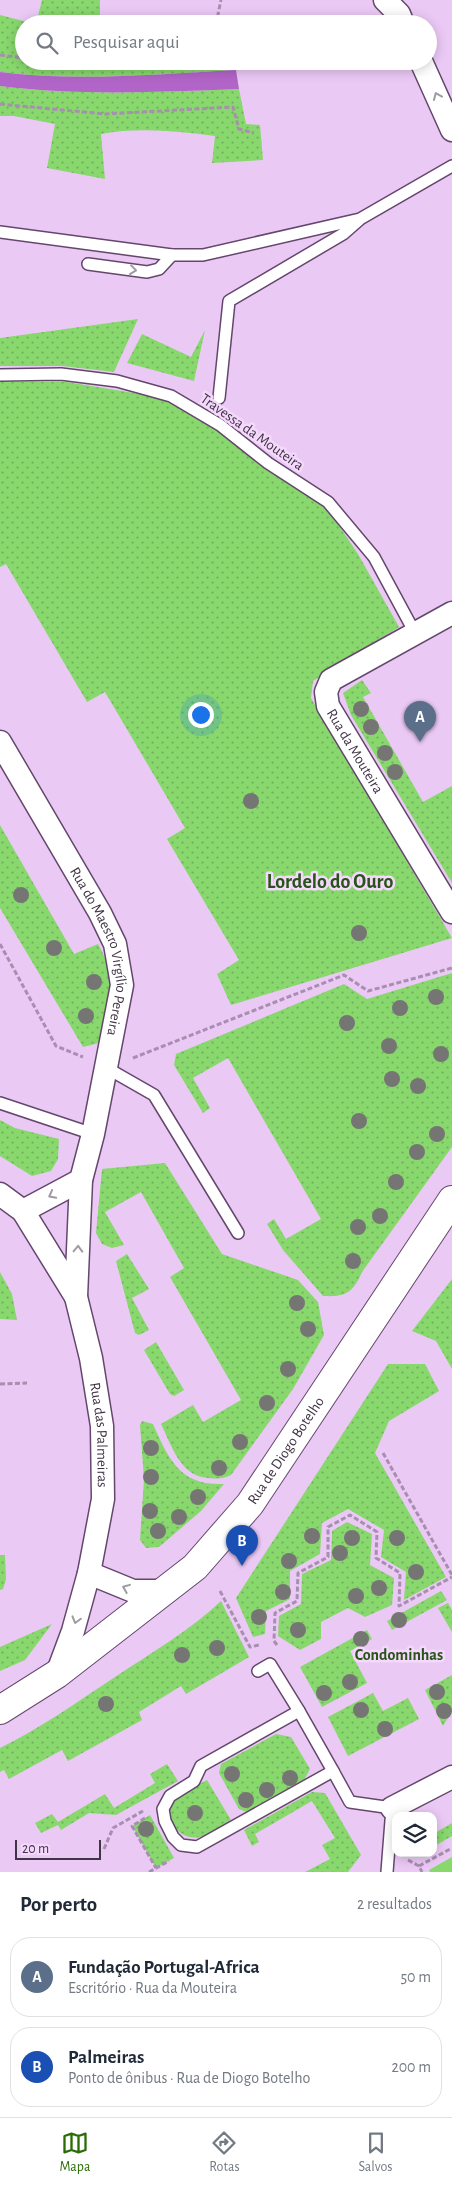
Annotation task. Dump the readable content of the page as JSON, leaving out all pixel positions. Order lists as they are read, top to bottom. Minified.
{"streets":{"main road":["Rua de Diogo Botelho"],"street":["Rua da Mouteira","Rua do Maestro Virgílio Pereira","Rua das Palmeiras"],"lane":["Travessa da Mouteira"]},"crossings":[["Travessa da Mouteira","Rua da Mouteira"],["Rua do Maestro Virgílio Pereira","Rua das Palmeiras"],["Rua das Palmeiras","Rua de Diogo Botelho"]],"districts":["Lordelo do Ouro","Condominhas"],"scale_bar":"20 m","page":{"search":"Pesquisar aqui","pins":["A","B"],"scale":"20 m","heading":["Por perto","2 resultados"],"list":[{"mark":"A","name":"Fundação Portugal-Africa","note":"Escritório · Rua da Mouteira","value":"50 m"},{"mark":"B","name":"Palmeiras","note":"Ponto de ônibus · Rua de Diogo Botelho","value":"200 m"}],"nav":["Mapa","Rotas","Salvos"]}}
